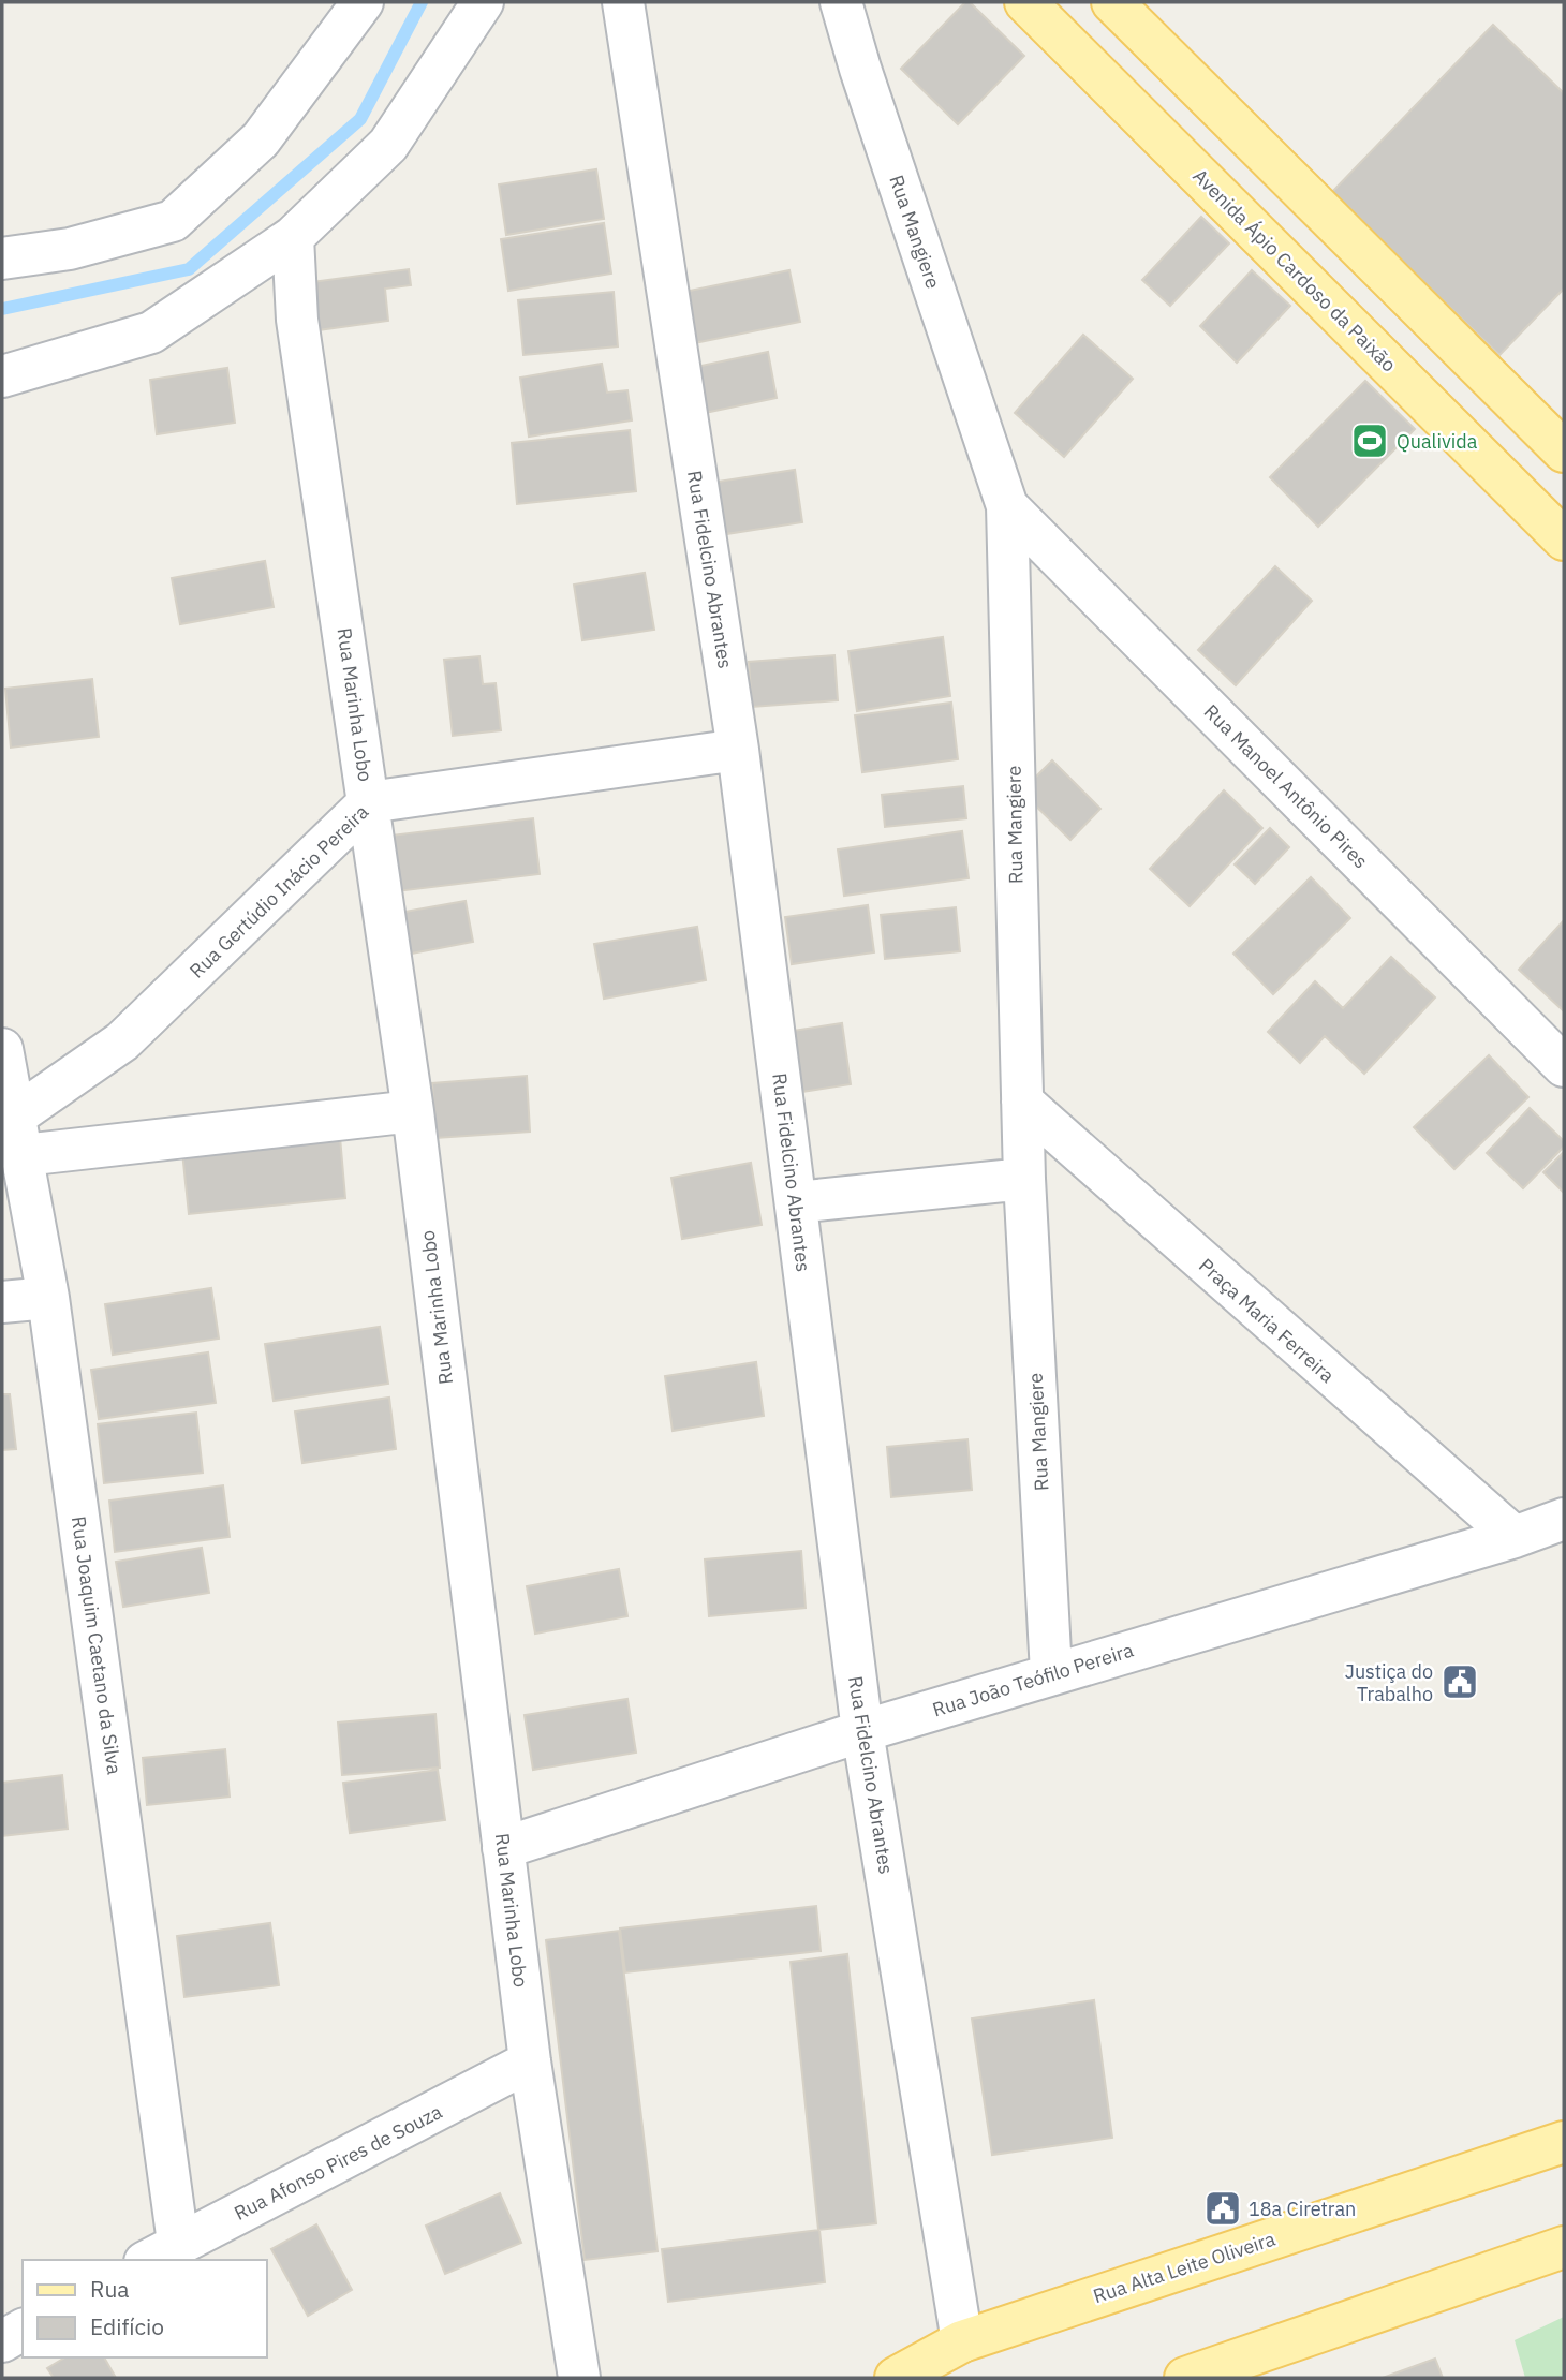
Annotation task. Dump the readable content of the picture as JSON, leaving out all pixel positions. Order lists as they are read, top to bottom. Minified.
{"streets":{"main road":["Avenida Ápio Cardoso da Paixão","Rua Alta Leite Oliveira"],"street":["Rua Mangiere","Rua Fidelcino Abrantes","Rua Marinha Lobo","Rua Manoel Antônio Pires","Rua Gertúdio Inácio Pereira","Praça Maria Ferreira","Rua Joaquim Caetano da Silva","Rua João Teófilo Pereira","Rua Afonso Pires de Souza"]},"crossings":[["Rua Mangiere","Rua Manoel Antônio Pires"],["Rua Mangiere","Praça Maria Ferreira"],["Rua Mangiere","Rua João Teófilo Pereira"],["Rua Fidelcino Abrantes","Rua Gertúdio Inácio Pereira"],["Rua Fidelcino Abrantes","Rua João Teófilo Pereira"],["Rua Fidelcino Abrantes","Rua Alta Leite Oliveira"],["Rua Marinha Lobo","Rua Gertúdio Inácio Pereira"],["Rua Marinha Lobo","Rua João Teófilo Pereira"],["Rua Marinha Lobo","Rua Afonso Pires de Souza"],["Rua Gertúdio Inácio Pereira","Rua Joaquim Caetano da Silva"],["Praça Maria Ferreira","Rua João Teófilo Pereira"],["Rua Joaquim Caetano da Silva","Rua Afonso Pires de Souza"]],"places":{"sports":["Qualivida"],"public building":["Justiça do Trabalho","18a Ciretran"]},"legend":["Rua","Edifício"]}
